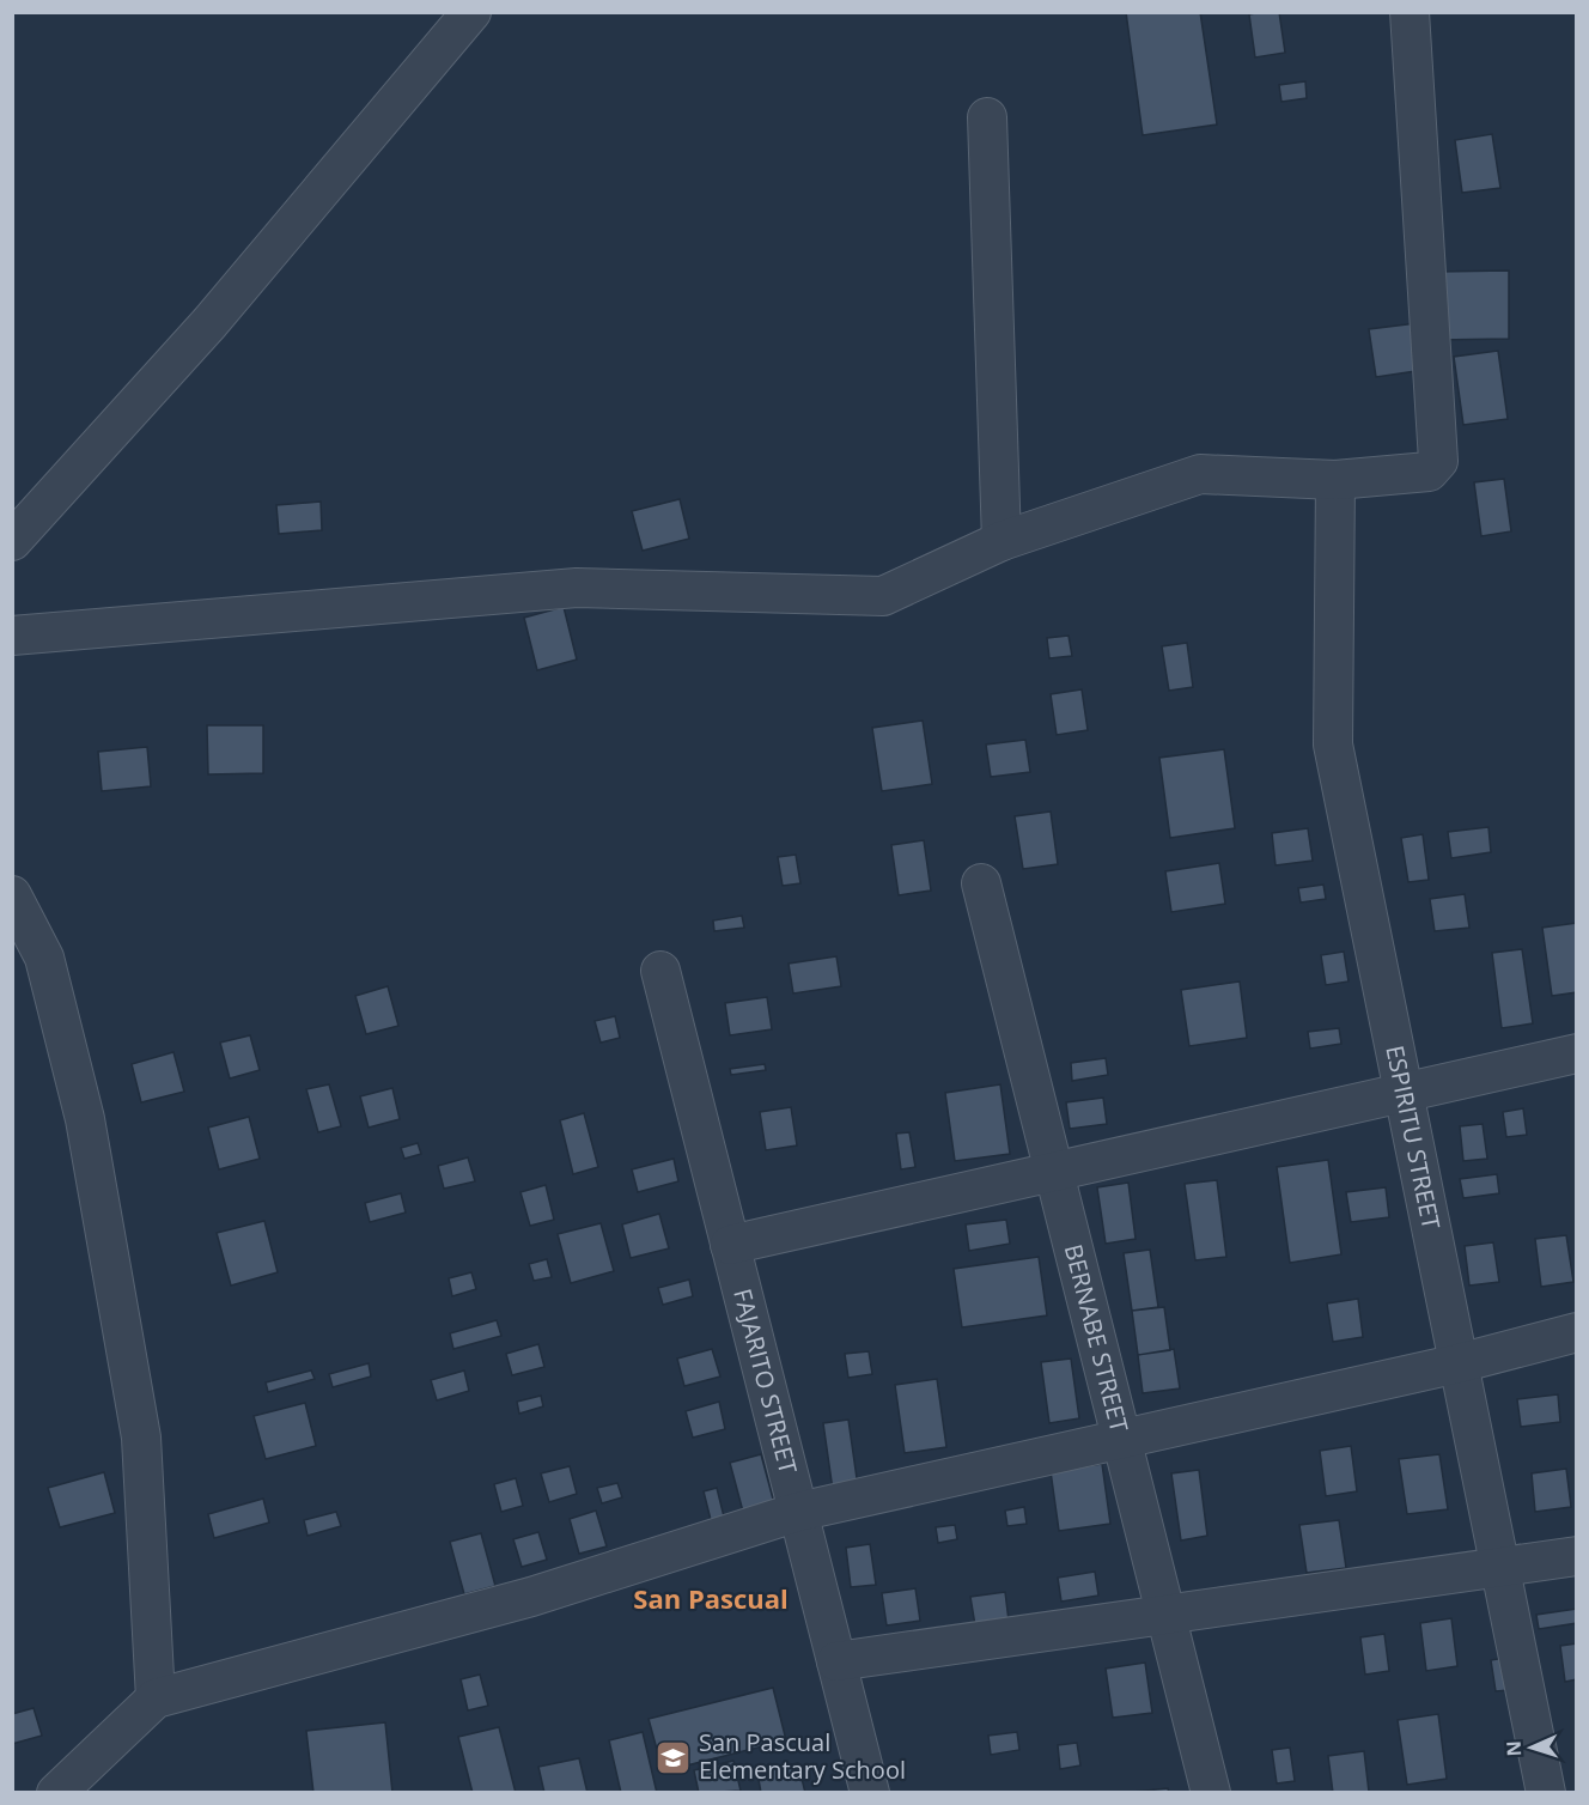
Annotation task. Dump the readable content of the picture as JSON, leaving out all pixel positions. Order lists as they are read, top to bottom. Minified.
{"streets":{"street":["ESPIRITU STREET","BERNABE STREET","FAJARITO STREET"]},"districts":["San Pascual"],"places":{"school or university":["San Pascual Elementary School"]},"north":"left"}
